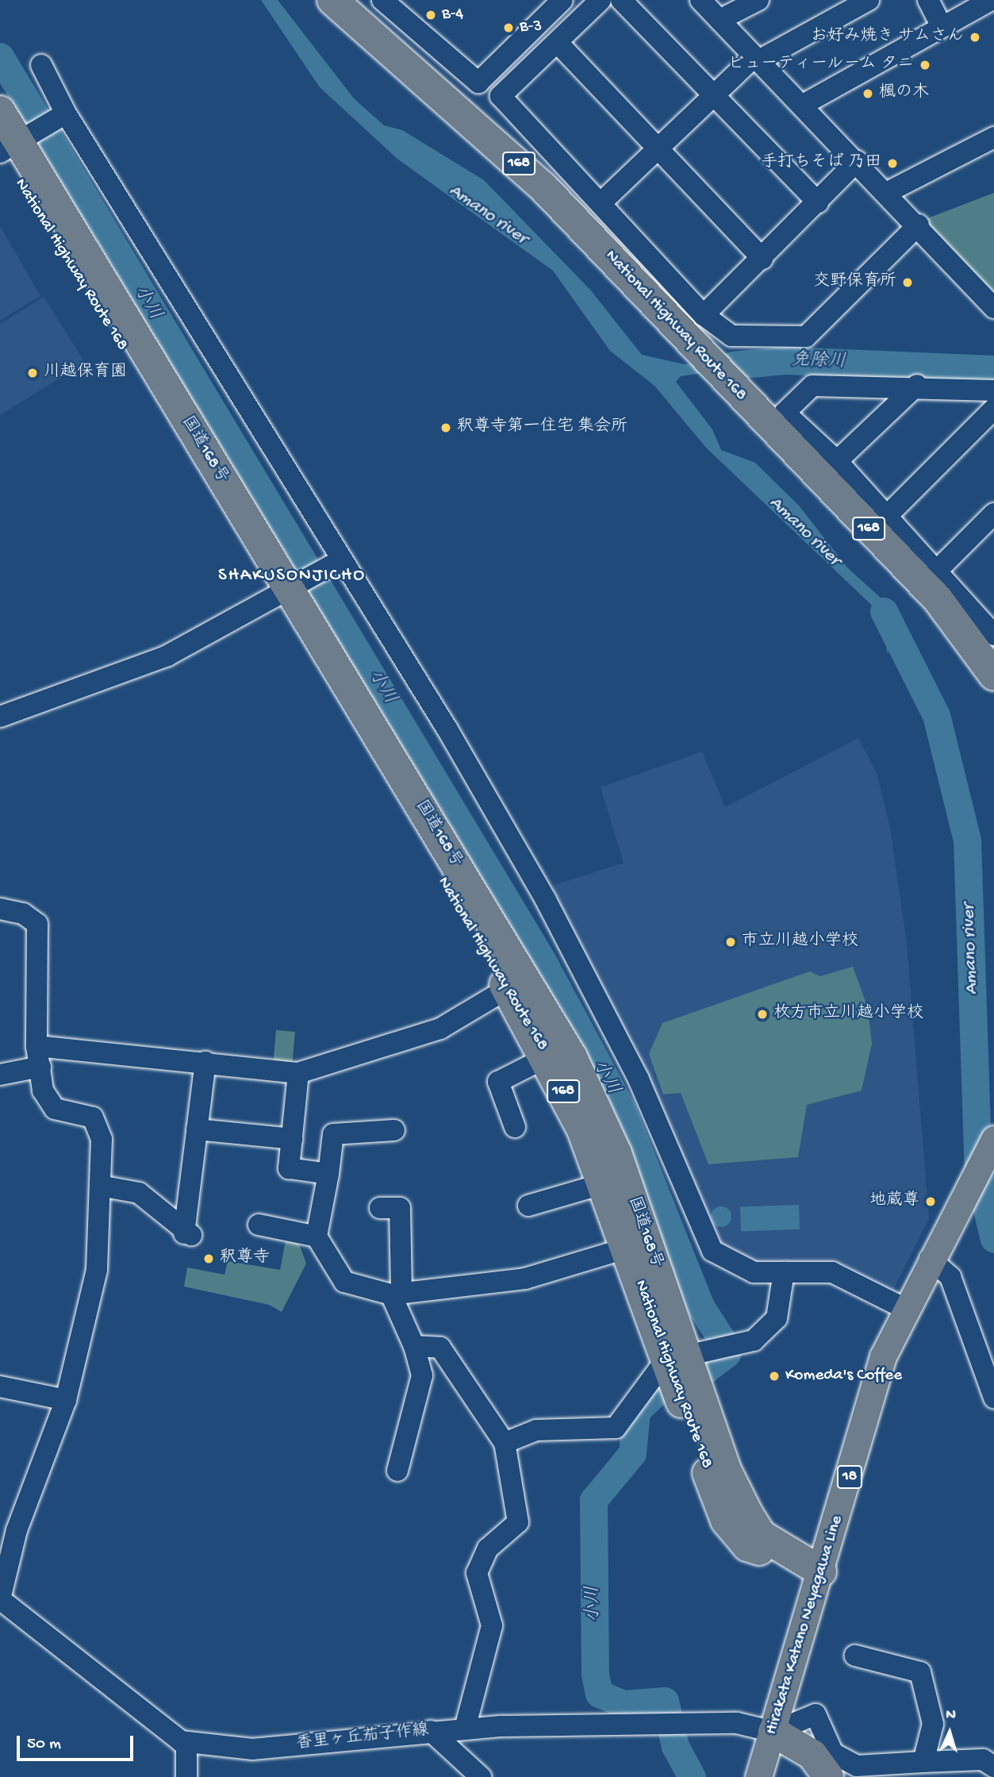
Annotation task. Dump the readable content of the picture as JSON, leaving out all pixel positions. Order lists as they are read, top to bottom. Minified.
{"streets":{"highway":["168","National Highway Route 168","国道168号"],"main road":["18","Hirakata Katano Neyagawa Line"],"street":["香里ヶ丘茄子作線"]},"crossings":[["National Highway Route 168","国道168号"],["National Highway Route 168","Hirakata Katano Neyagawa Line"],["Hirakata Katano Neyagawa Line","香里ヶ丘茄子作線"]],"districts":["SHAKUSONJICHO"],"water":["Amano river","小川","免除川"],"places":["B-4","B-3","お好み焼き サムさん","ビューティールーム タニ","楓の木","手打ちそば 乃田","交野保育所","川越保育園","釈尊寺第一住宅 集会所","市立川越小学校","枚方市立川越小学校","地蔵尊","釈尊寺","Komeda's Coffee"],"scale_bar":"50 m","north":"top"}
